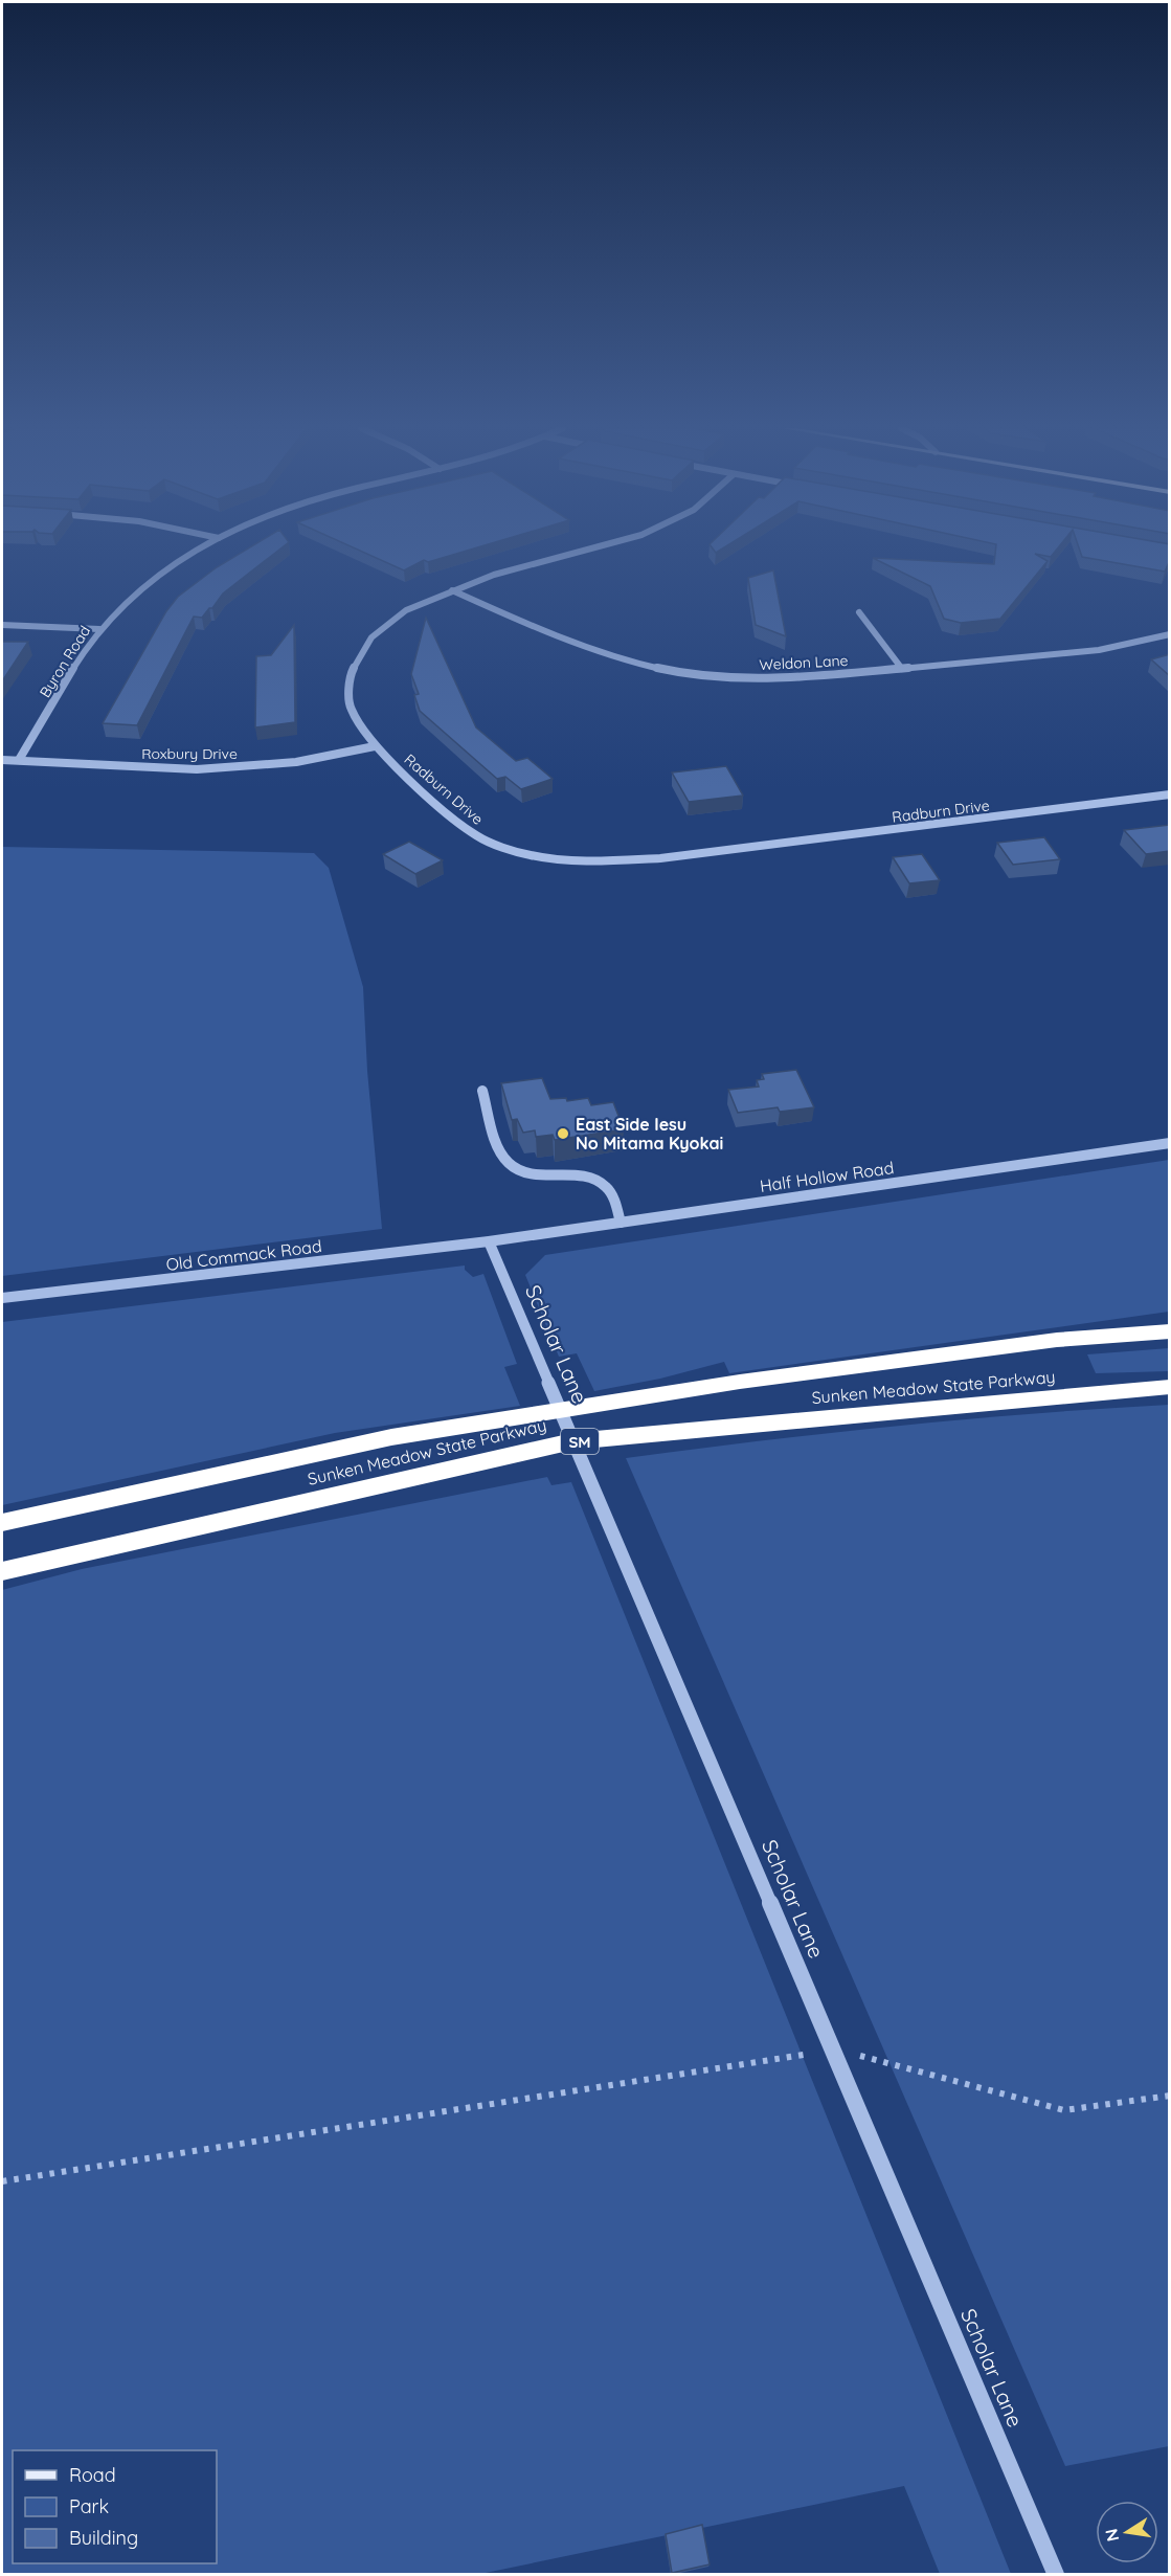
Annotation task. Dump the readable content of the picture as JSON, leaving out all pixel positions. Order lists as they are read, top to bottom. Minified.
{"streets":{"highway":["Sunken Meadow State Parkway","SM"],"street":["Byron Road","Weldon Lane","Roxbury Drive","Radburn Drive","Half Hollow Road","Old Commack Road","Scholar Lane"]},"crossings":[["Byron Road","Roxbury Drive"],["Weldon Lane","Radburn Drive"],["Roxbury Drive","Radburn Drive"],["Half Hollow Road","Old Commack Road"],["Half Hollow Road","Scholar Lane"],["Old Commack Road","Scholar Lane"]],"places":["East Side Iesu No Mitama Kyokai"],"legend":["Road","Park","Building"],"north":"left"}
